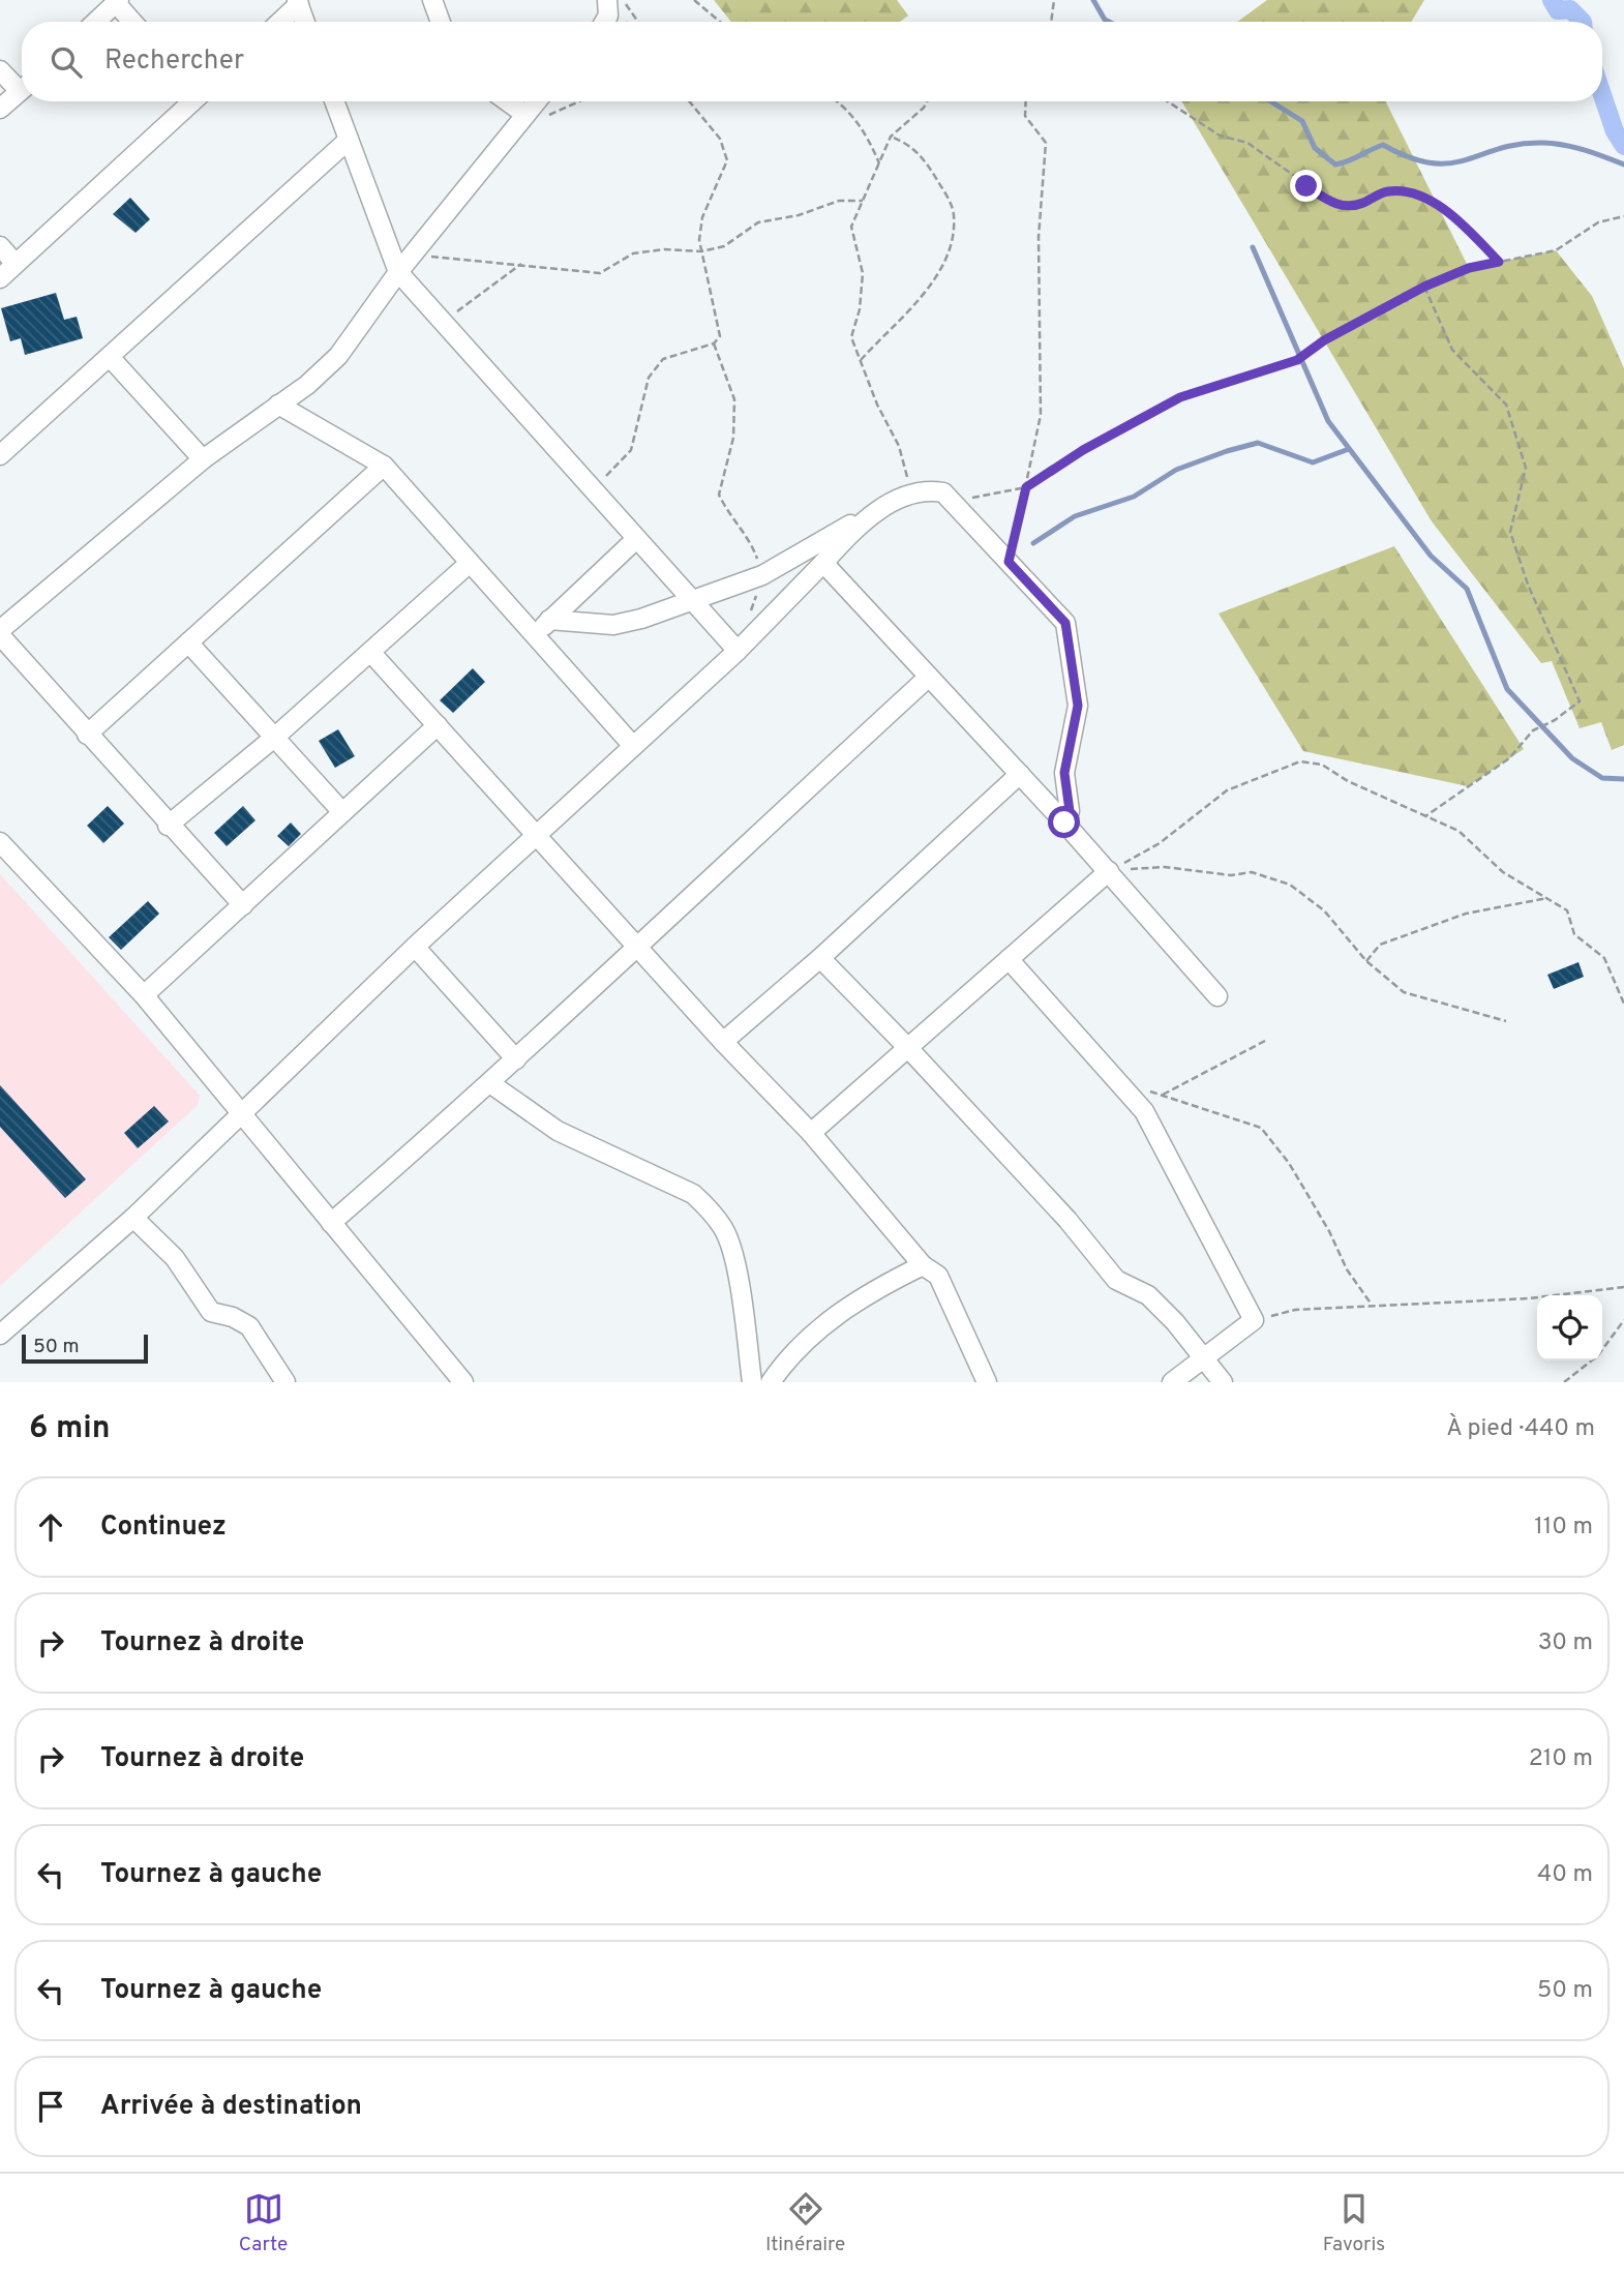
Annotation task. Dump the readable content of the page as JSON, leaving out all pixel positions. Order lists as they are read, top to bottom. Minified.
{"scale_bar":"50 m","page":{"search":"Rechercher","scale":"50 m","heading":["6 min","À pied · 440 m"],"list":[["Continuez","110 m"],["Tournez à droite","30 m"],["Tournez à droite","210 m"],["Tournez à gauche","40 m"],["Tournez à gauche","50 m"],"Arrivée à destination"],"nav":["Carte","Itinéraire","Favoris"]}}
